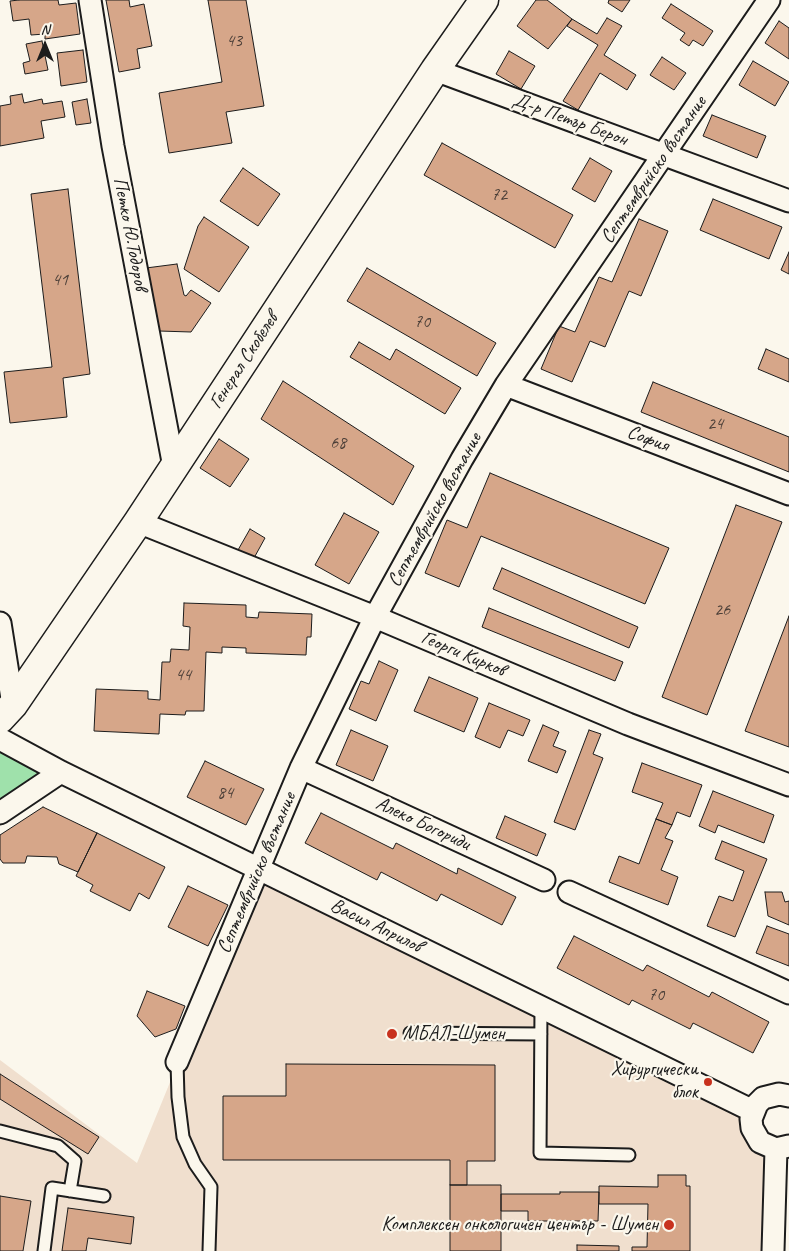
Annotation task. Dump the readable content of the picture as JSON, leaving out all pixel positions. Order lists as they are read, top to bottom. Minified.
{"streets":{"street":["Д-р Петър Берон","Септемврийско въстание","Петко Ю.Тодоров","Генерал Скобелев","София","Георги Кирков","Алеко Богориди","Васил Априлов"]},"crossings":[["Д-р Петър Берон","Септемврийско въстание"],["Д-р Петър Берон","Генерал Скобелев"],["Септемврийско въстание","София"],["Септемврийско въстание","Георги Кирков"],["Септемврийско въстание","Алеко Богориди"],["Септемврийско въстание","Васил Априлов"],["Петко Ю.Тодоров","Генерал Скобелев"],["Генерал Скобелев","Георги Кирков"]],"places":["МБАЛ-Шумен","Хирургически блок","￼Комплексен онкологичен център - Шумен"],"house_numbers":["43","72","41","70","24","68","26","44","84","70"],"north":"top"}
